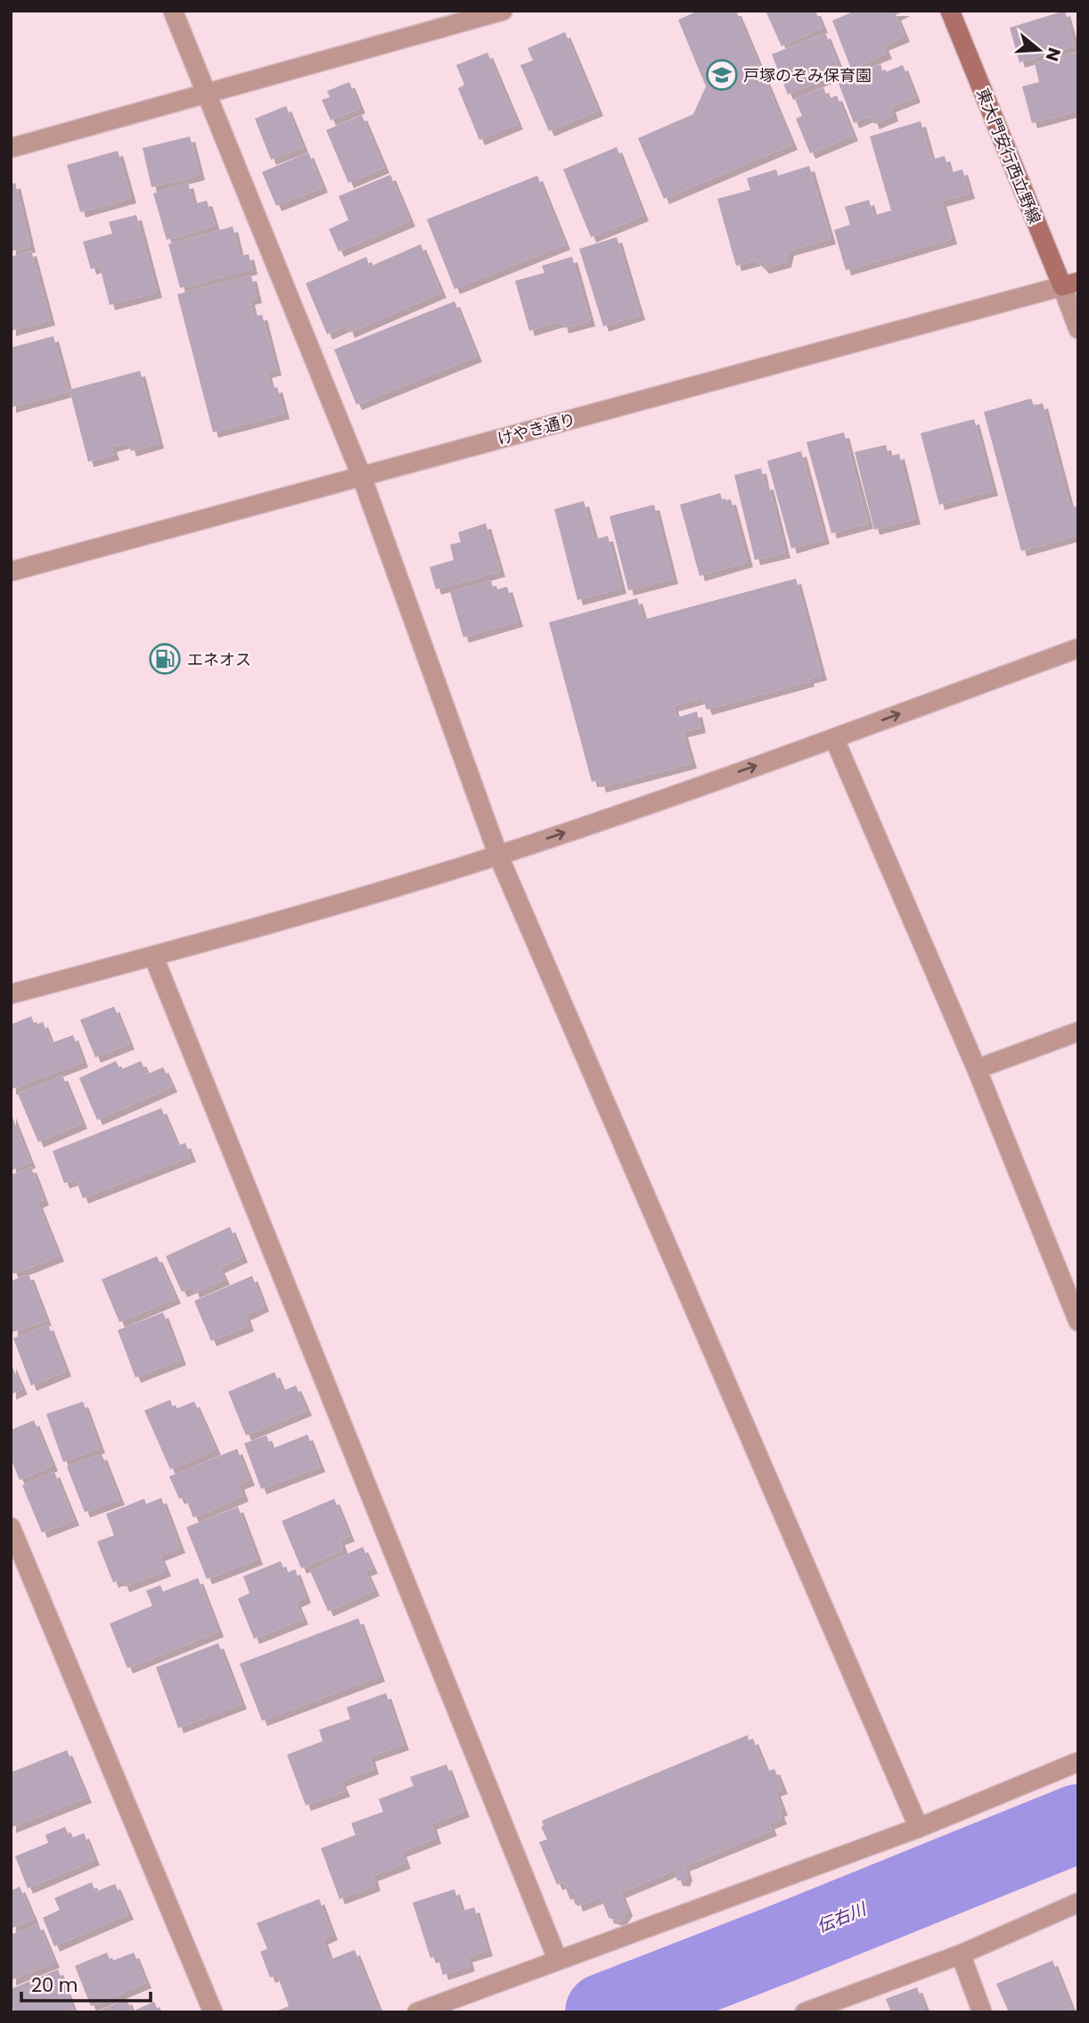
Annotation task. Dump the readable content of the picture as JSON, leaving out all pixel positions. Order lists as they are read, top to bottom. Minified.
{"streets":{"main road":["東大門安行西立野線"],"street":["けやき通り"]},"crossings":[["東大門安行西立野線","けやき通り"]],"water":["伝右川"],"places":{"school or university":["戸塚のぞみ保育園"],"fuel station":["エネオス"]},"scale_bar":"20 m","north":"right"}
